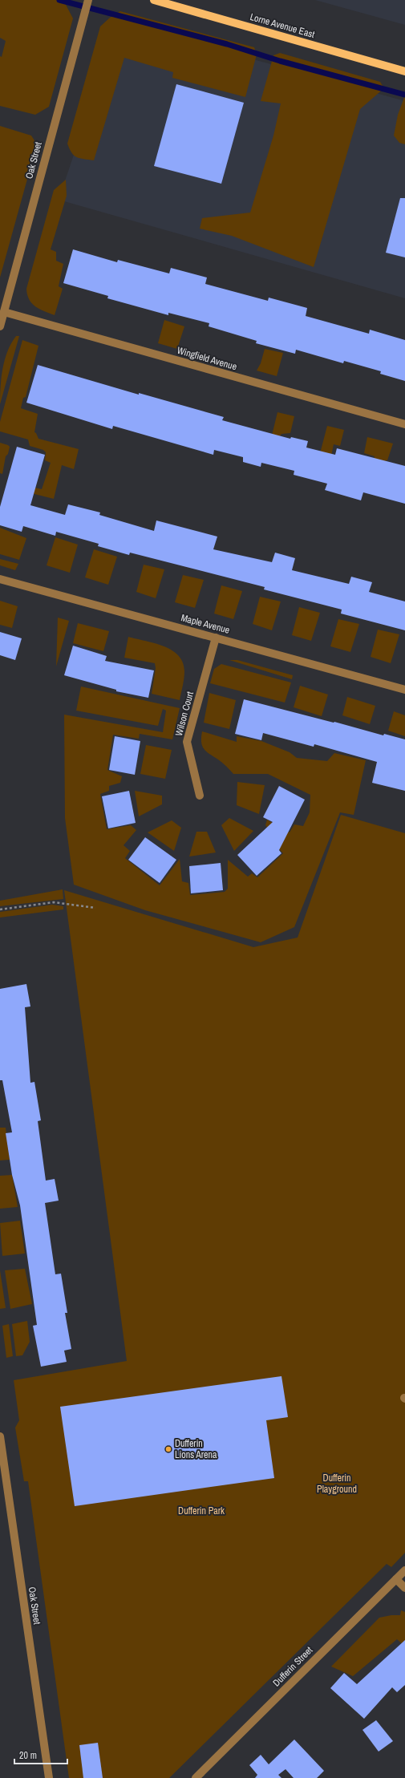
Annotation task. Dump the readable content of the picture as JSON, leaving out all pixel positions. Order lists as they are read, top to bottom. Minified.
{"streets":{"main road":["Lorne Avenue East"],"street":["Oak Street","Wingfield Avenue","Maple Avenue","Wilson Court","Dufferin Street"]},"crossings":[["Oak Street","Wingfield Avenue"],["Maple Avenue","Wilson Court"]],"parks":["Dufferin Playground","Dufferin Park"],"places":["Dufferin Lions Arena"],"scale_bar":"20 m"}
